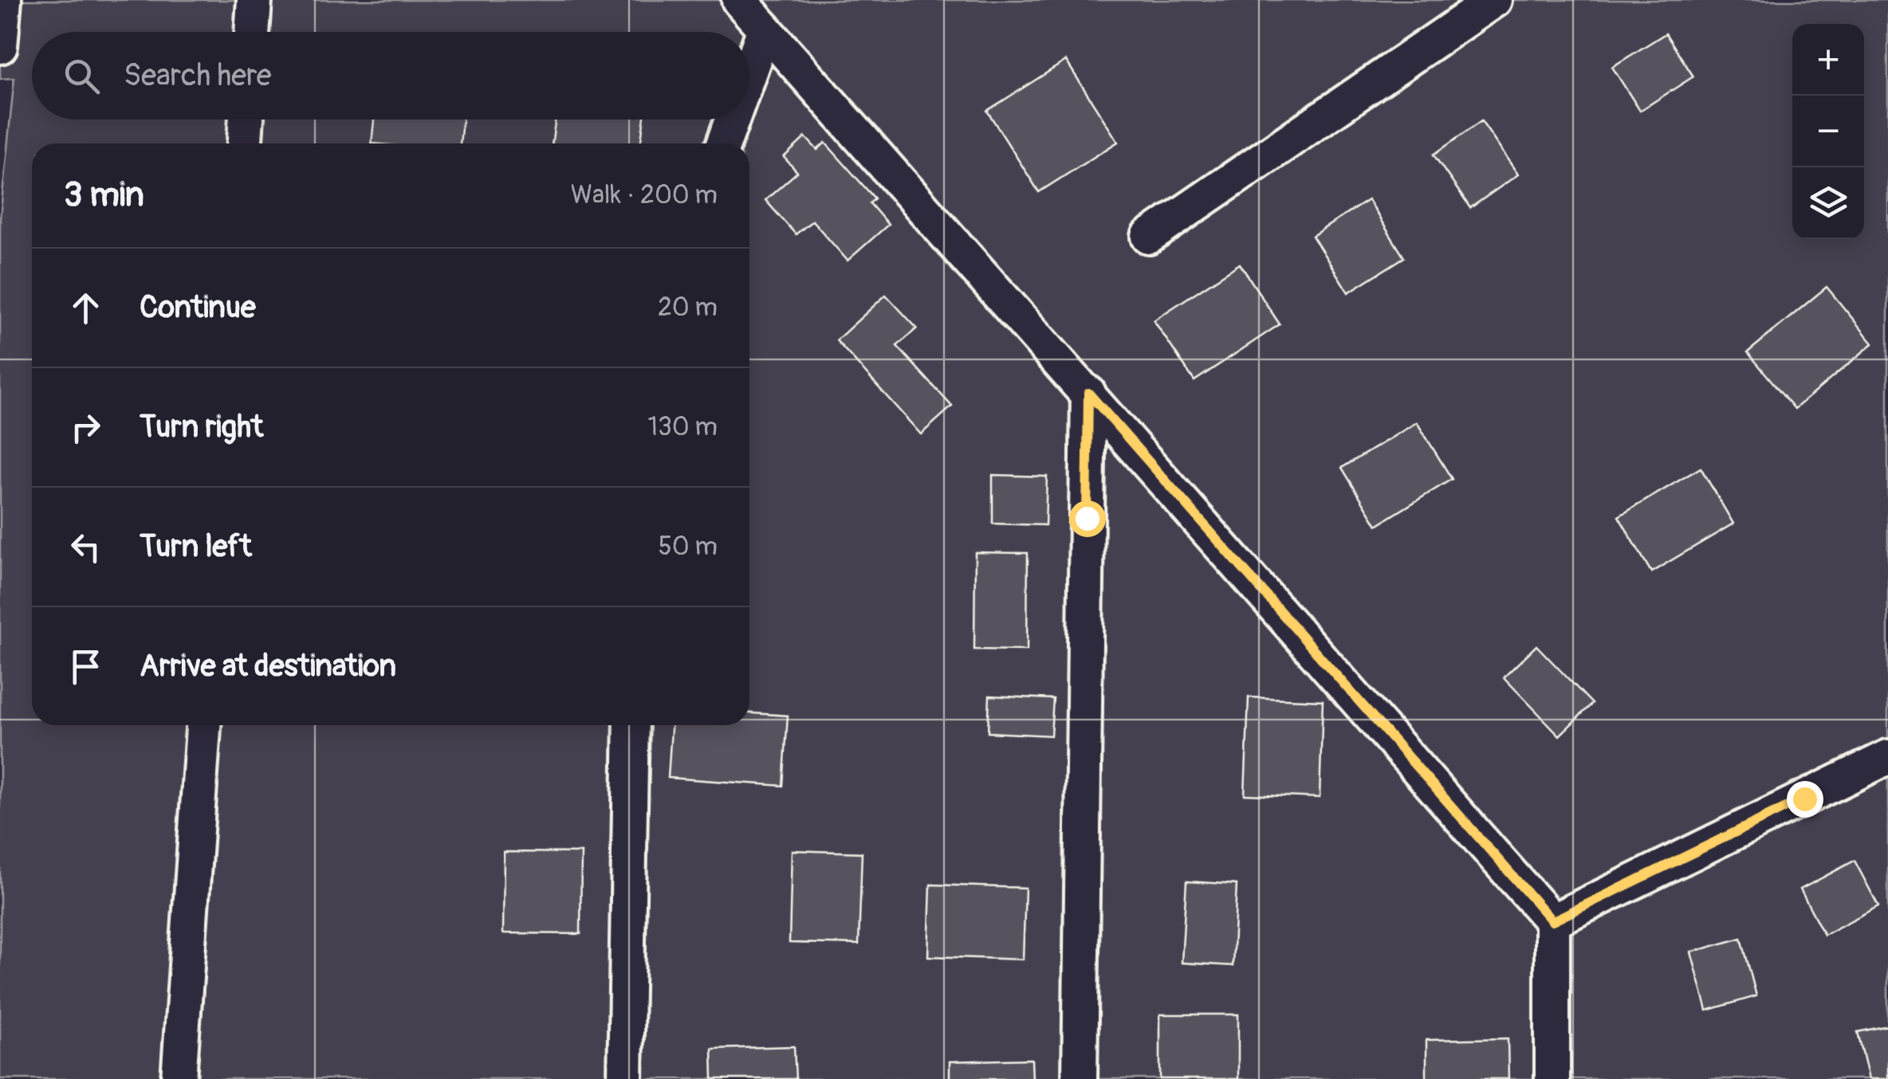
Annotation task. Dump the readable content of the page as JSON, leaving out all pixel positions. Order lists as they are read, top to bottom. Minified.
{"page":{"map_buttons":["+","−"],"search":"Search here","heading":["3 min","Walk · 200 m"],"list":[["Continue","20 m"],["Turn right","130 m"],["Turn left","50 m"],"Arrive at destination"]}}
